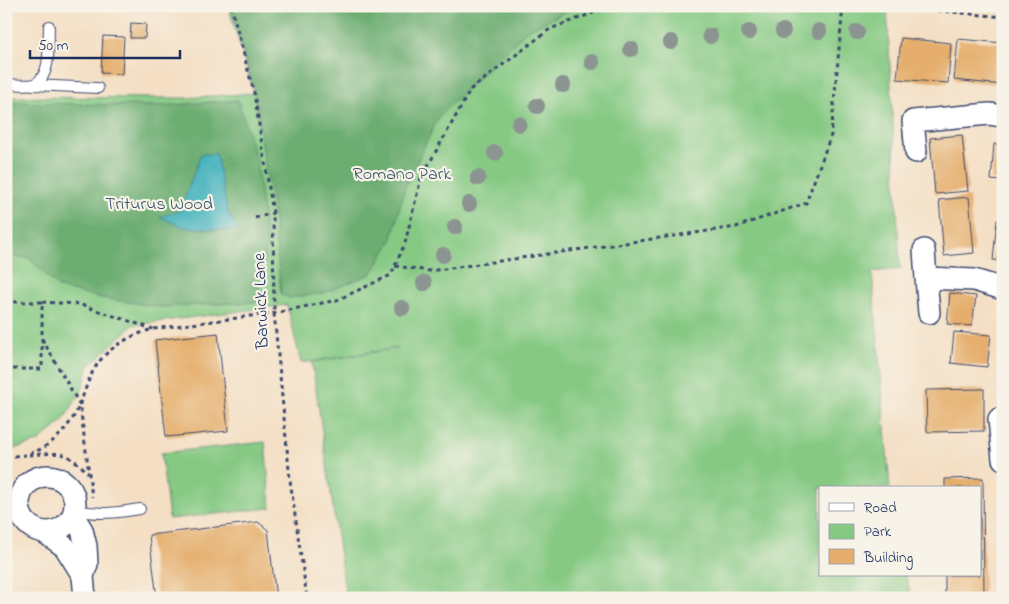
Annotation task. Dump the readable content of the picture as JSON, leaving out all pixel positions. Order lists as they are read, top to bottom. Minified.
{"streets":{"path":["Barwick Lane"]},"parks":["Romano Park","Triturus Wood"],"legend":["Road","Park","Building"],"scale_bar":"50 m"}
